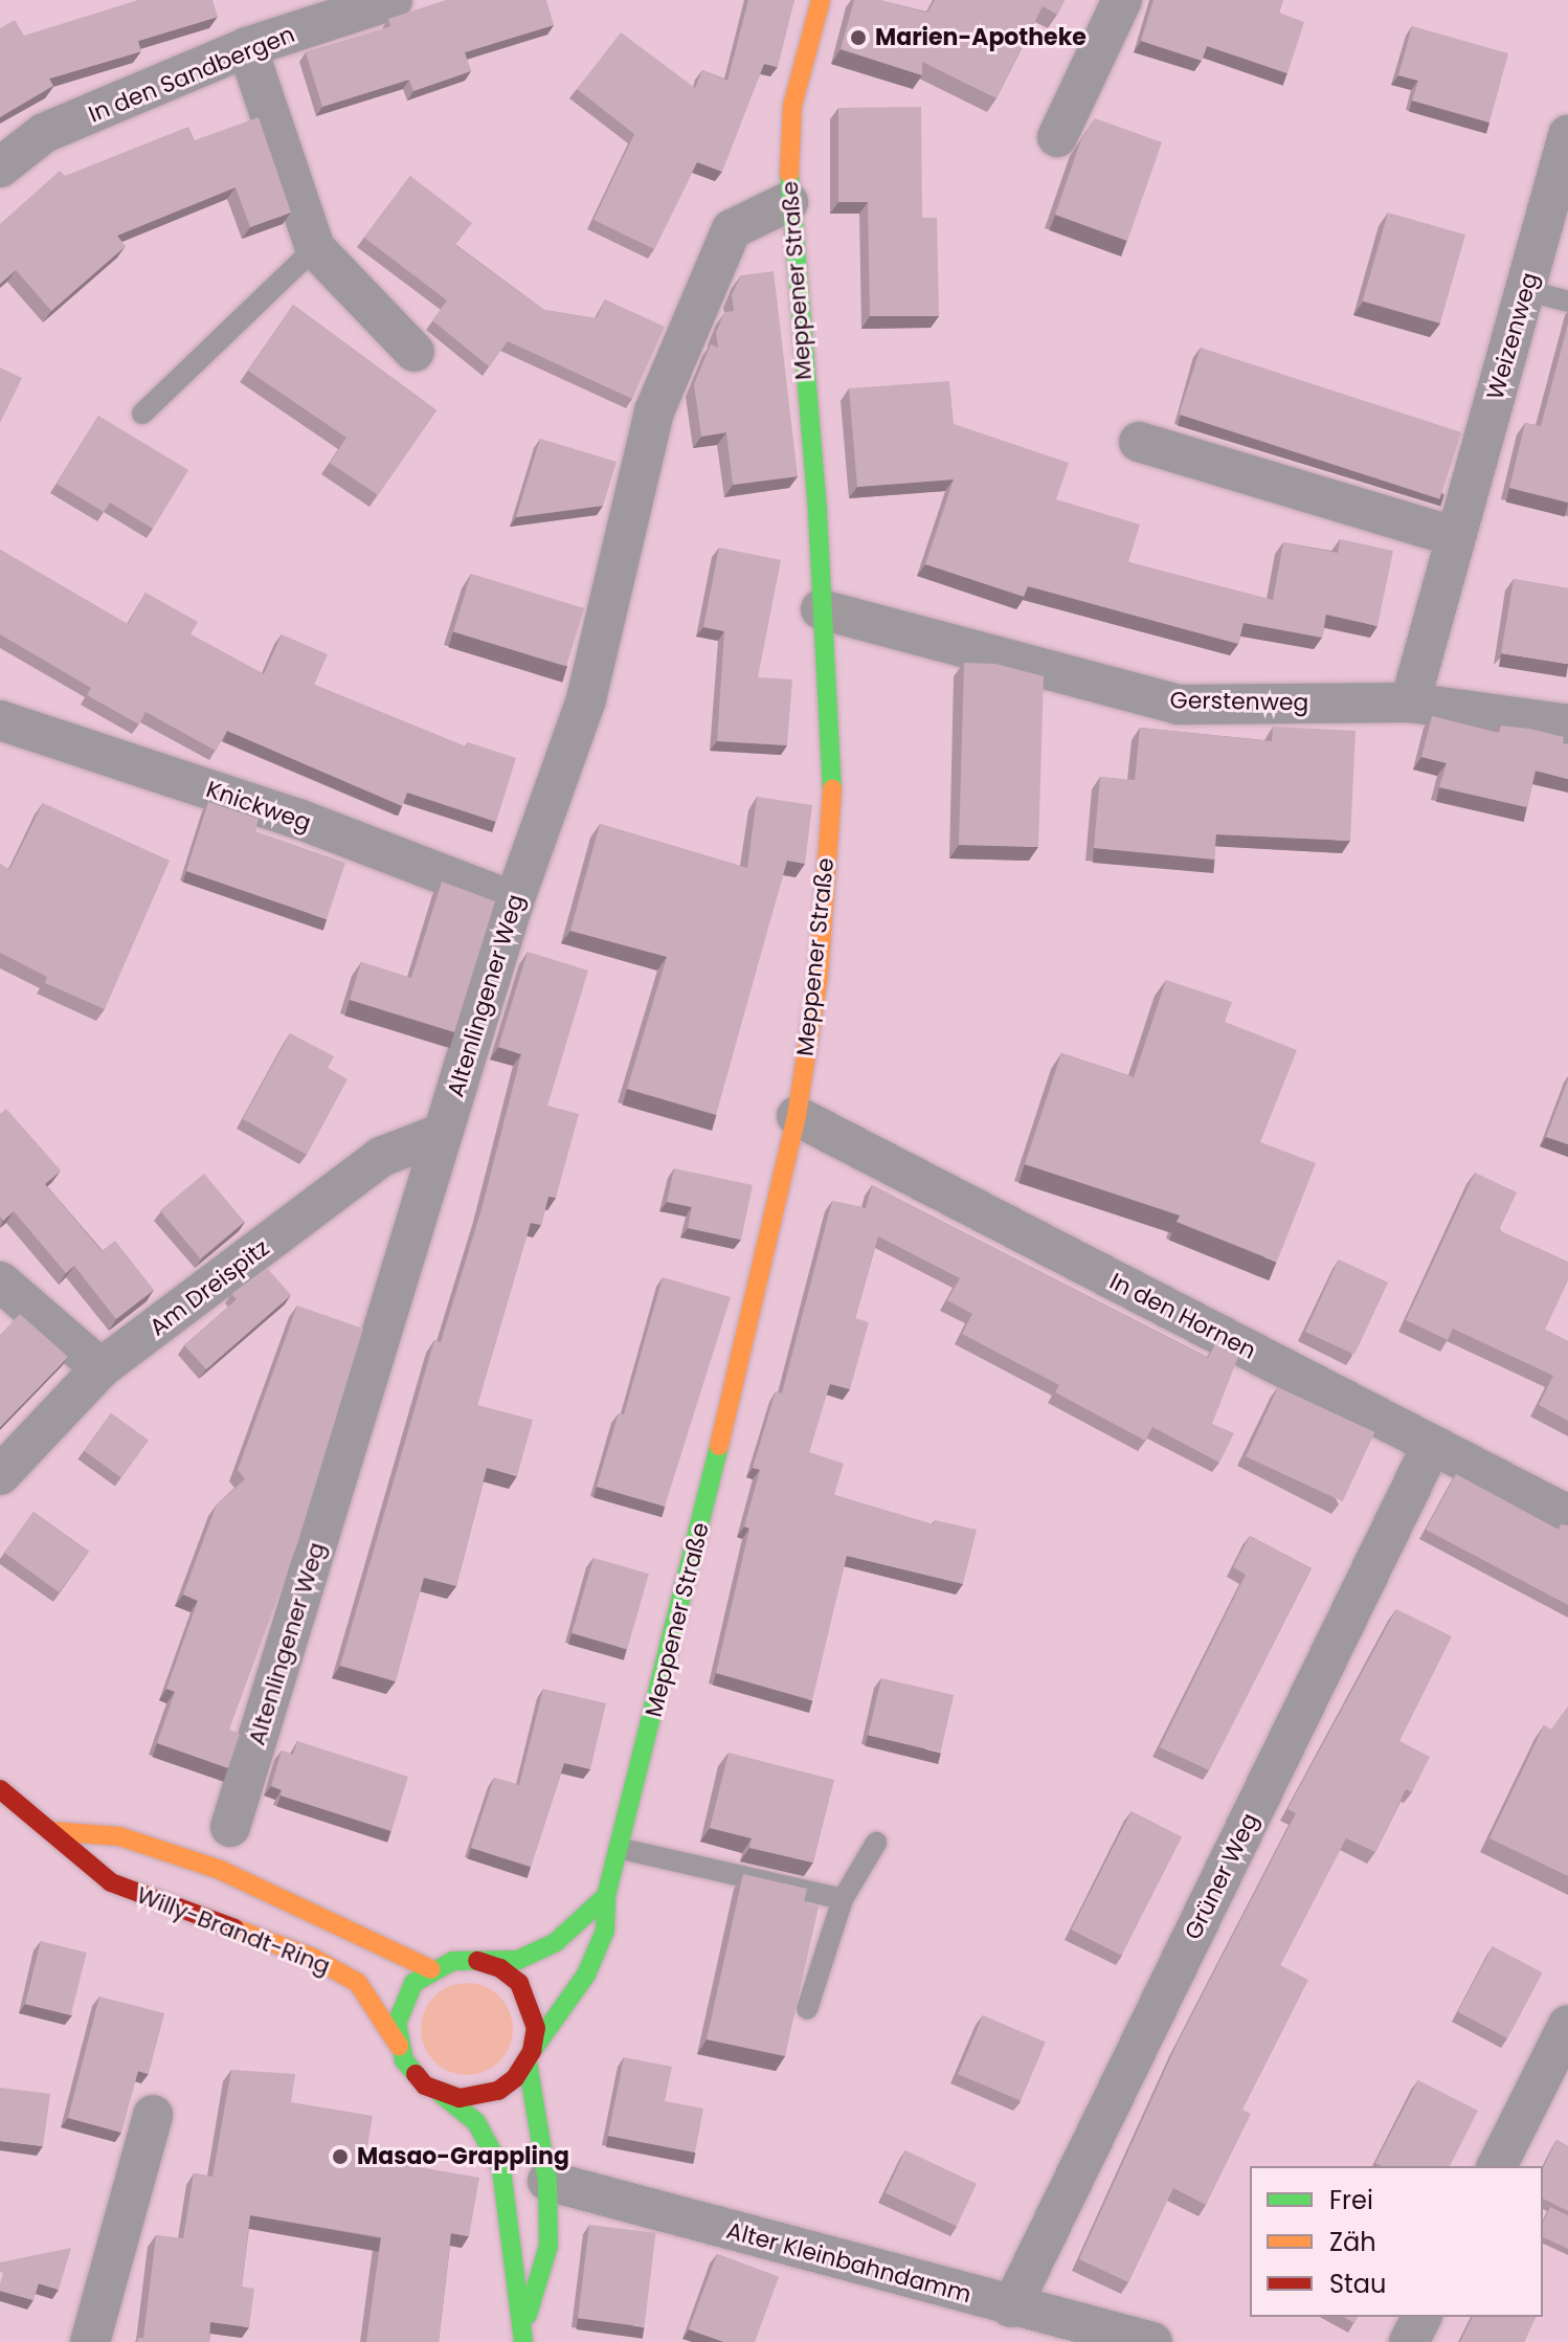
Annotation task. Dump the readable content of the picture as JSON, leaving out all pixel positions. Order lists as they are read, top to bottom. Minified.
{"streets":{"main road":["Meppener Straße","Willy-Brandt-Ring"],"street":["In den Sandbergen","Weizenweg","Gerstenweg","Knickweg","Altenlingener Weg","Am Dreispitz","In den Hornen","Grüner Weg","Alter Kleinbahndamm"]},"crossings":[["Meppener Straße","Gerstenweg"],["Meppener Straße","Altenlingener Weg"],["Meppener Straße","In den Hornen"],["Meppener Straße","Willy-Brandt-Ring"],["Weizenweg","Gerstenweg"],["Knickweg","Altenlingener Weg"],["Altenlingener Weg","Am Dreispitz"],["In den Hornen","Grüner Weg"],["Grüner Weg","Alter Kleinbahndamm"]],"places":["Marien-Apotheke","Masao-Grappling"],"legend":["Frei","Zäh","Stau"]}
